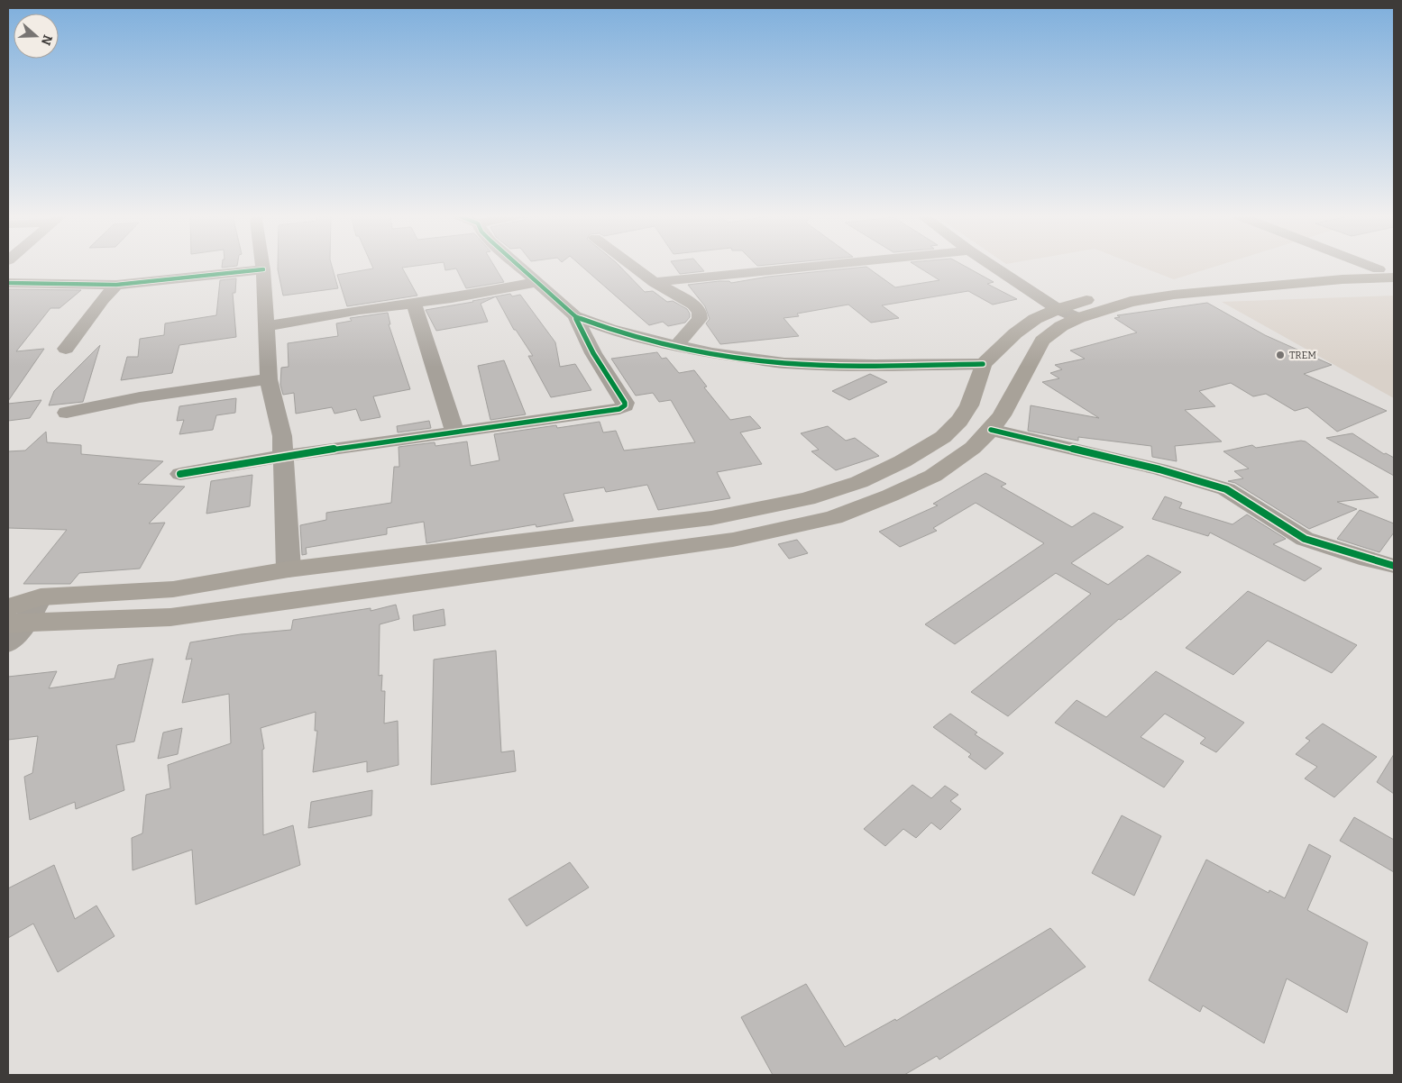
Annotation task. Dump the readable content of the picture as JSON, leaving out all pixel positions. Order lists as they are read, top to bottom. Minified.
{"places":["TREM"],"north":"right"}
